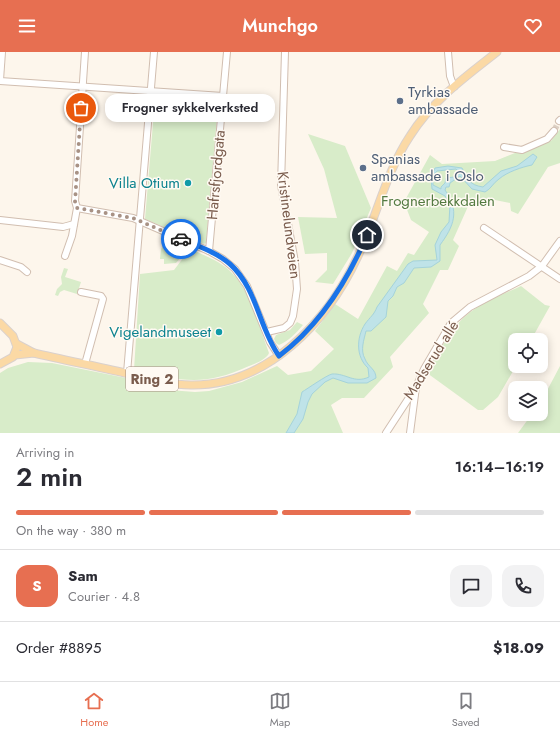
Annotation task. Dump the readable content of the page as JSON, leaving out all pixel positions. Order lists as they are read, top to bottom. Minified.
{"streets":{"main road":["Ring 2"],"street":["Hafrsfjordgata","Kristinelundveien","Madserud allé"]},"parks":["Frognerbekkdalen"],"places":["Tyrkias ambassade","Frogner sykkelverksted","Spanias ambassade i Oslo","Villa Otium","Vigelandmuseet"],"page":{"header":"Munchgo","bubble":"Frogner sykkelverksted","heading":["2 min","Arriving in","16:14–16:19"],"panel":["Sam","Courier · 4.8","Order #8895","$18.09"],"bar":"On the way · 380 m","round":"S","tabs":["Home","Map","Saved"]}}
